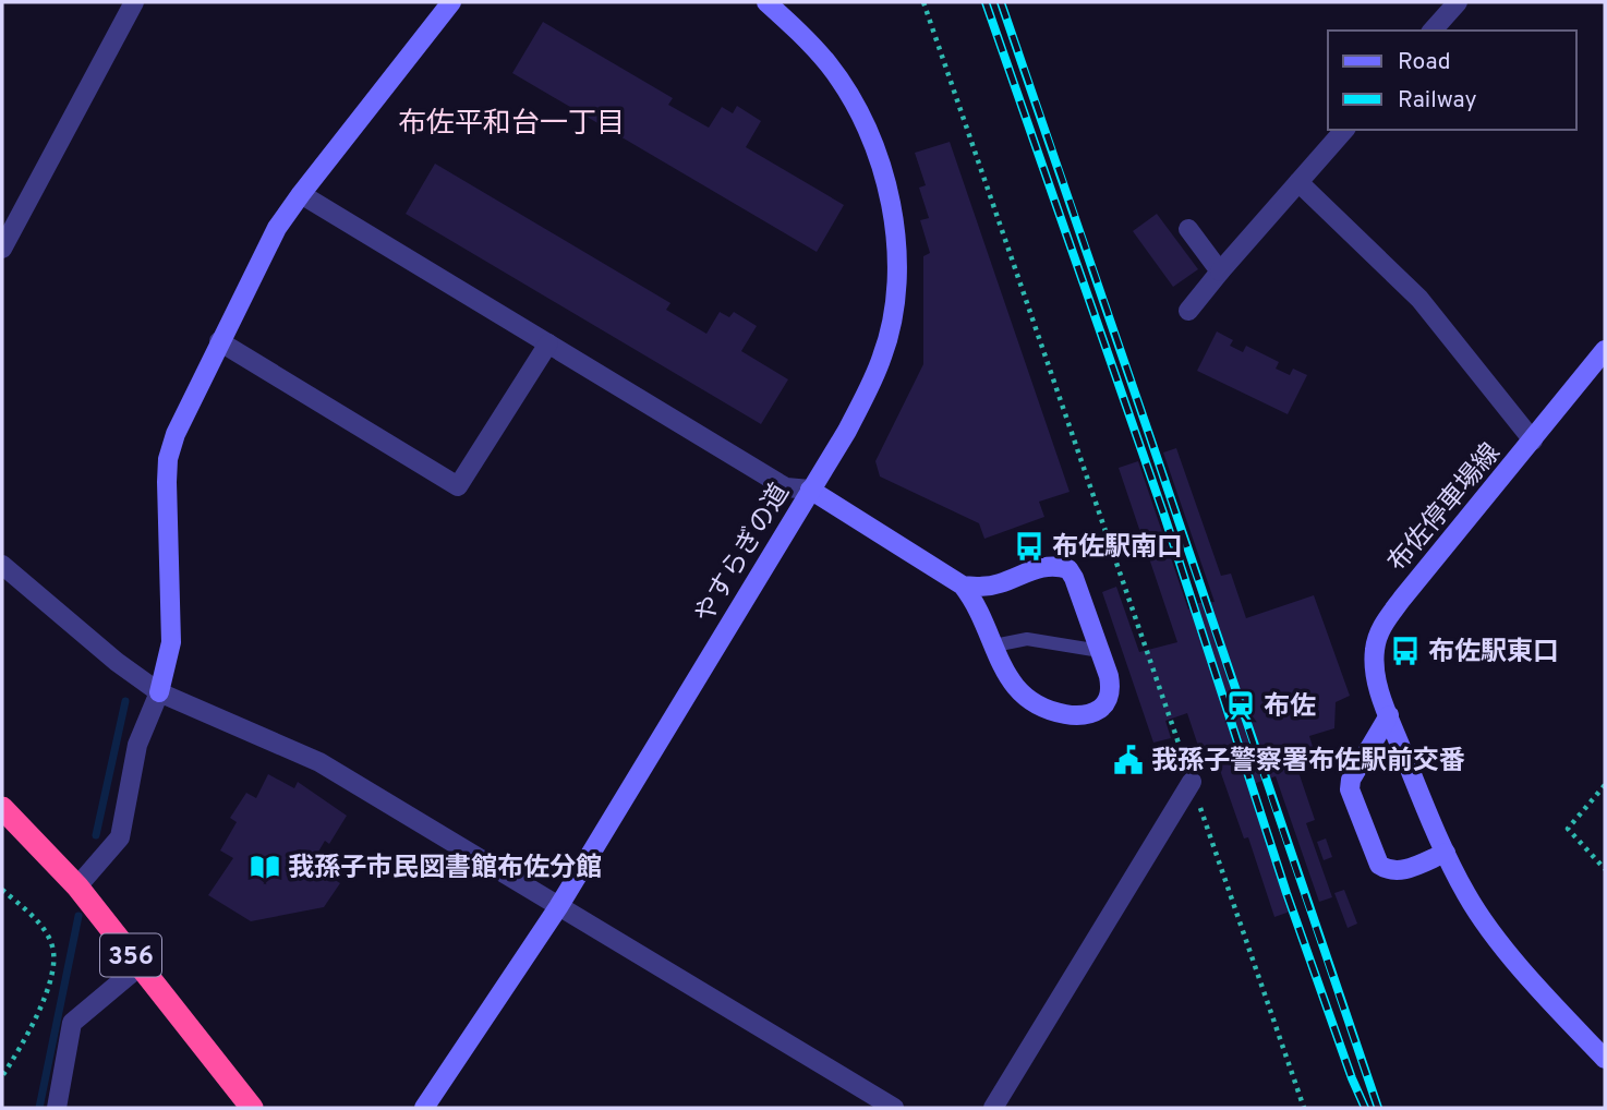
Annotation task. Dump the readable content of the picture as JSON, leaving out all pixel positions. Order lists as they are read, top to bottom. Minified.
{"streets":{"highway":["356"],"street":["布佐停車場線","やすらぎの道"]},"districts":["布佐平和台一丁目"],"places":{"bus stop":["布佐駅南口","布佐駅東口"],"station":["布佐"],"public building":["我孫子警察署布佐駅前交番"],"library":["我孫子市民図書館布佐分館"]},"legend":["Road","Railway"]}
